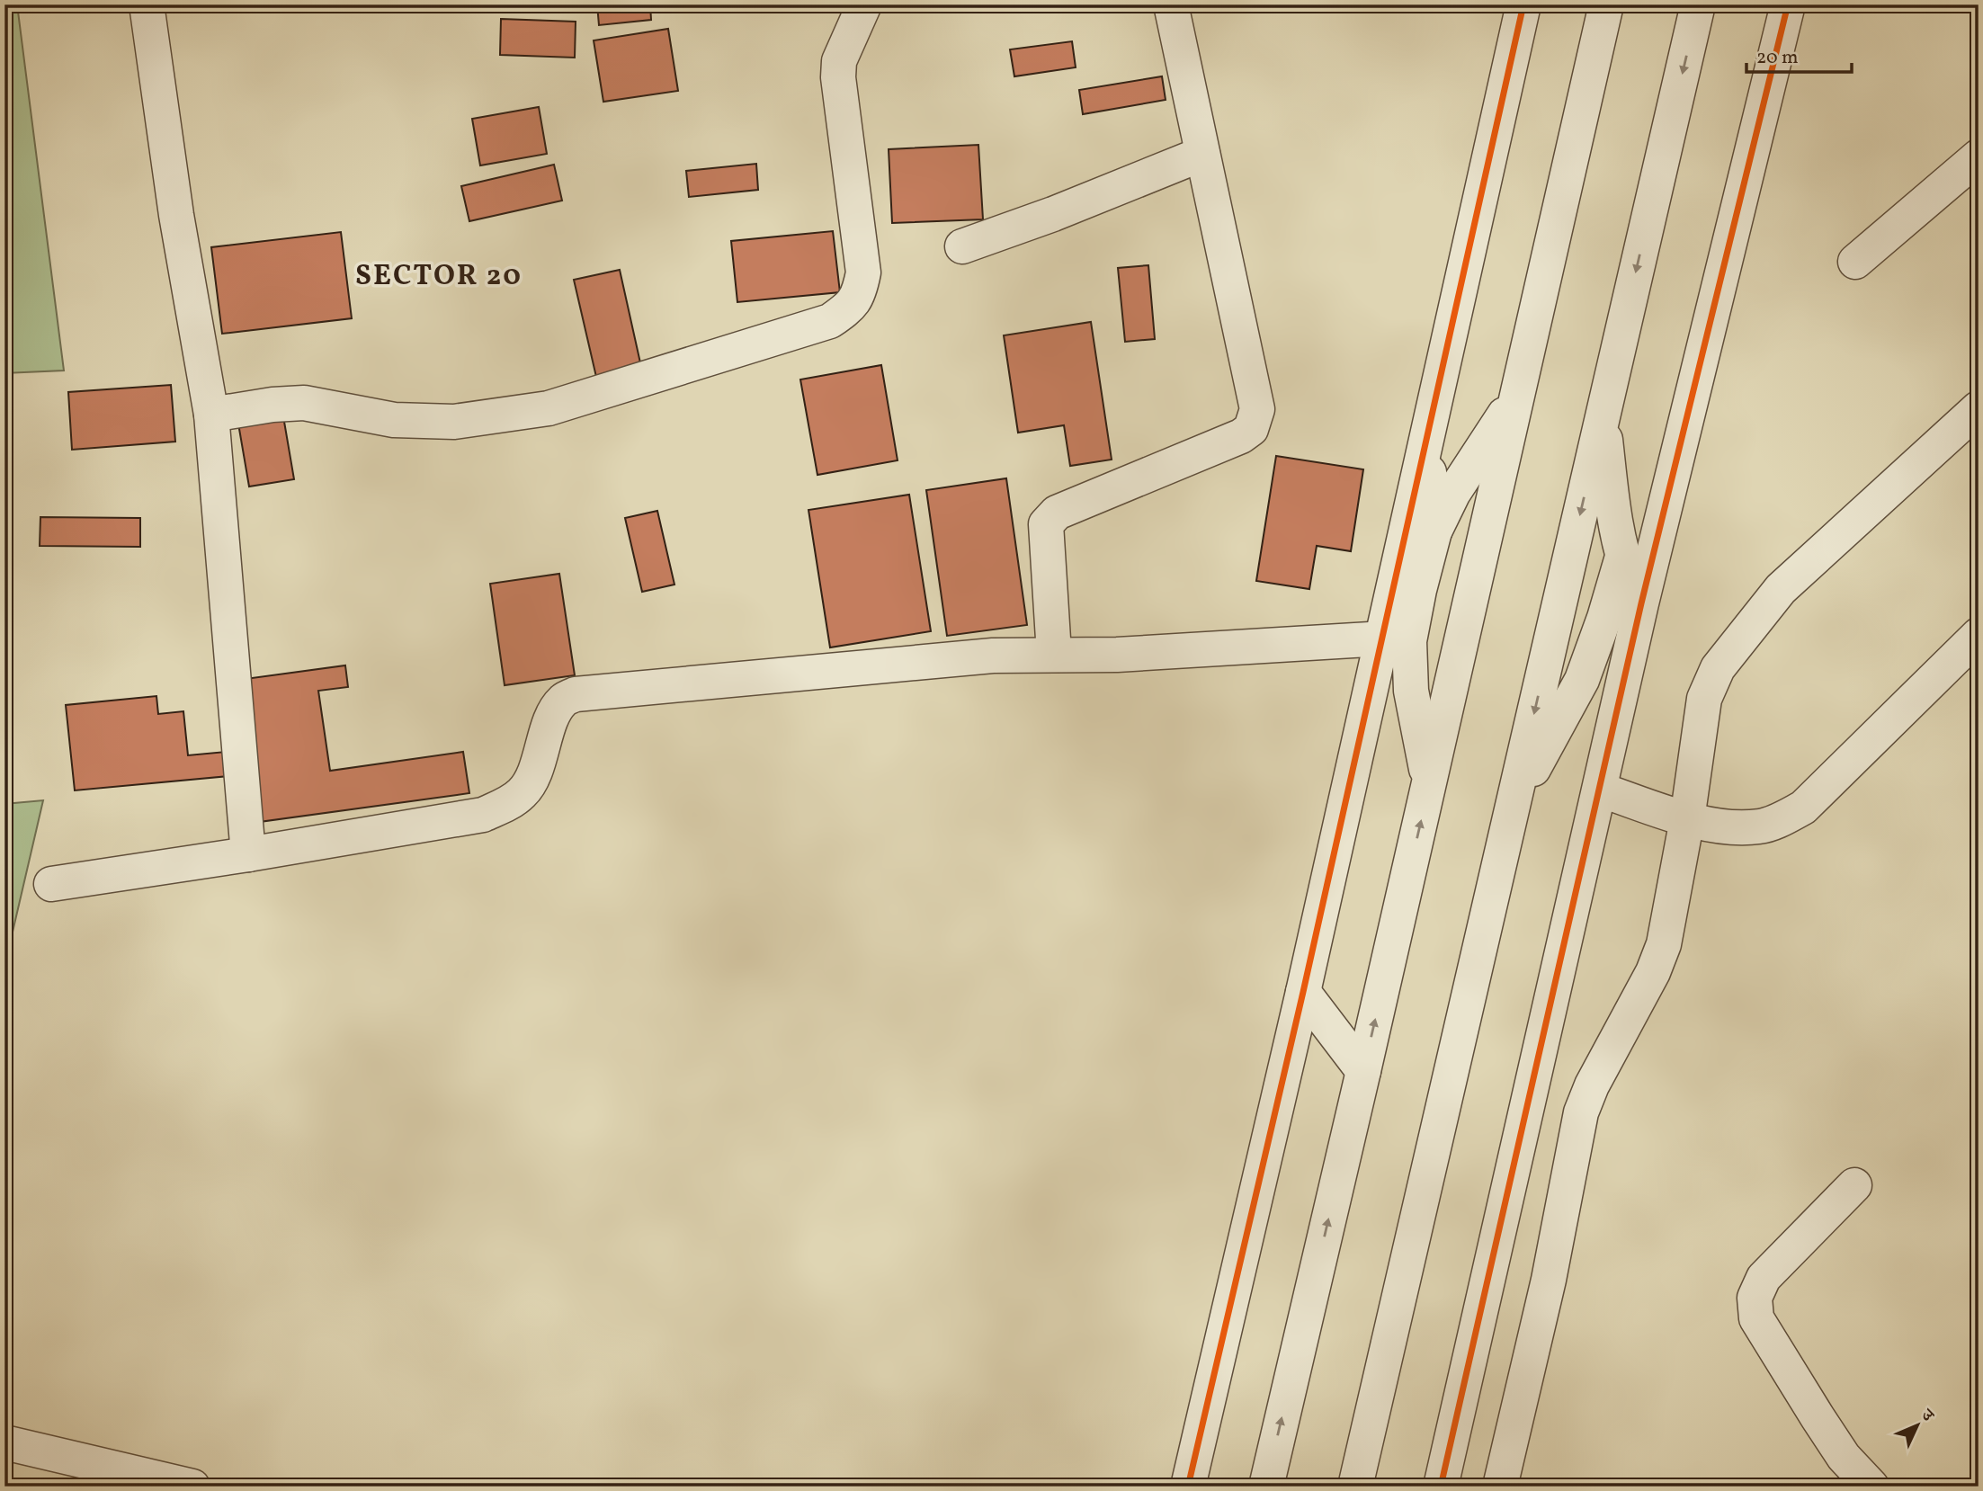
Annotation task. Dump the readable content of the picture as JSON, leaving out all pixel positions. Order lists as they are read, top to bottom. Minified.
{"districts":["SECTOR 20"],"scale_bar":"20 m","north":"top right"}
